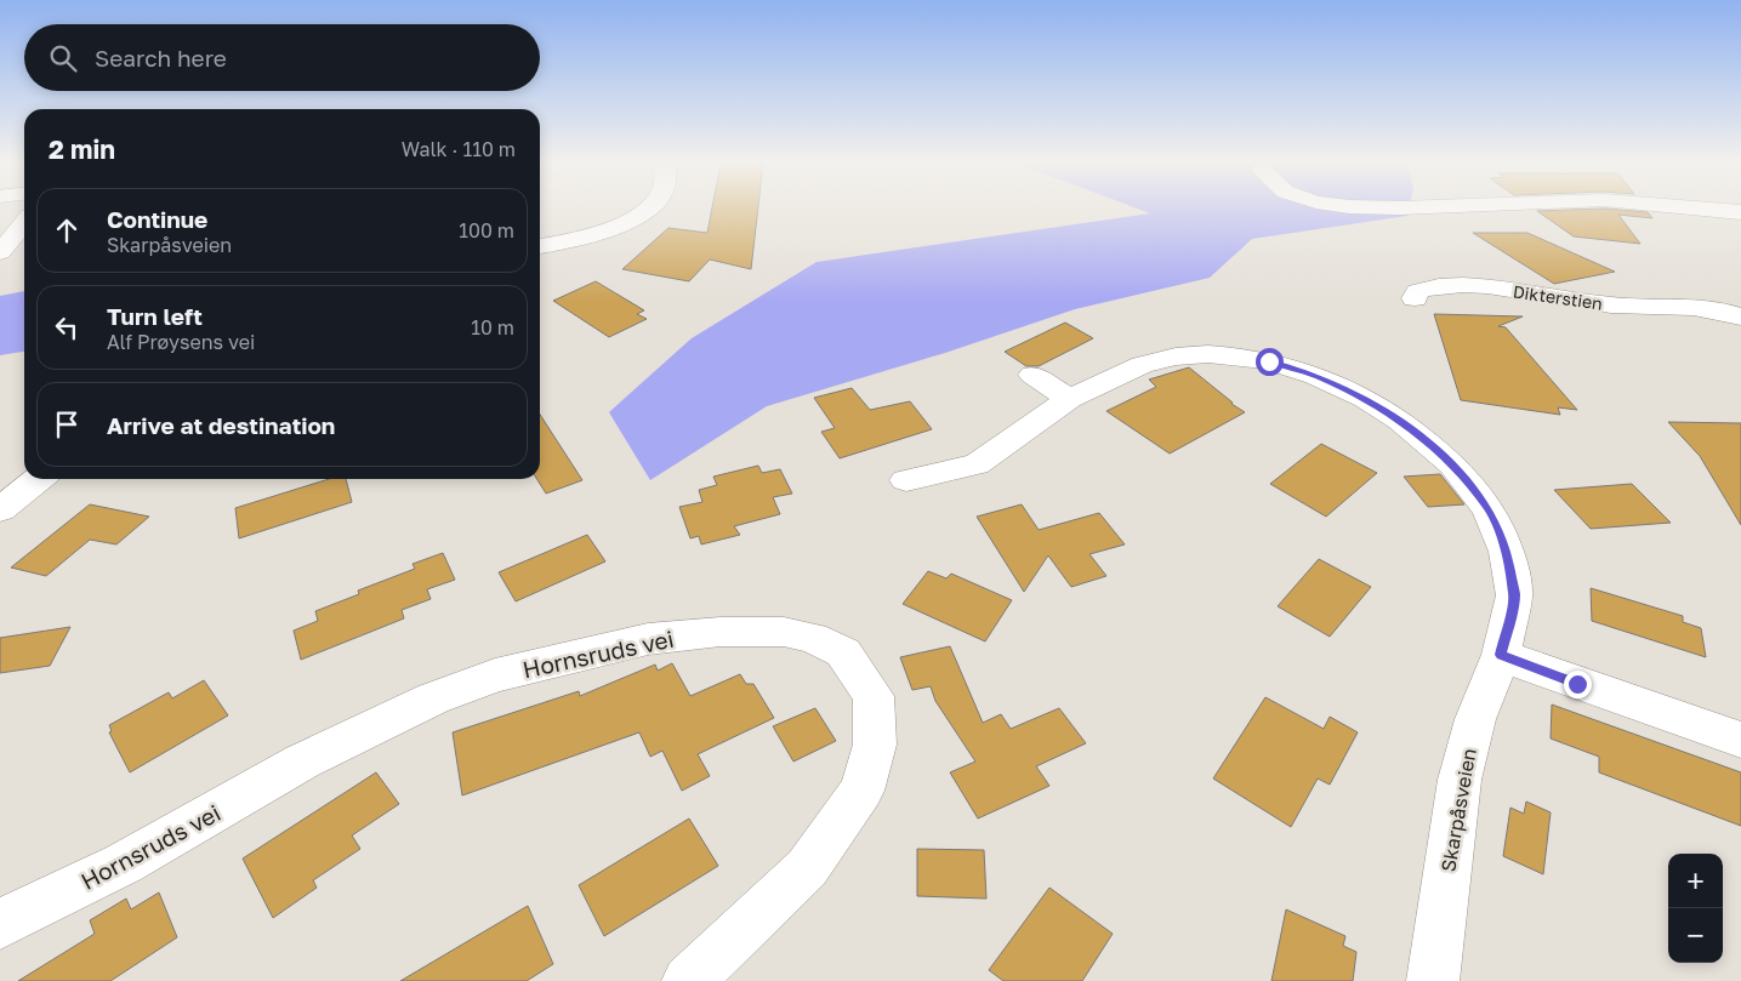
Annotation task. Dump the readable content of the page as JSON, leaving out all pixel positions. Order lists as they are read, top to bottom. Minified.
{"streets":{"street":["Dikterstien","Hornsruds vei","Skarpåsveien"]},"page":{"search":"Search here","heading":["2 min","Walk · 110 m"],"list":[["Continue","Skarpåsveien","100 m"],["Turn left","Alf Prøysens vei","10 m"],"Arrive at destination"],"map_buttons":["+","−"]}}
